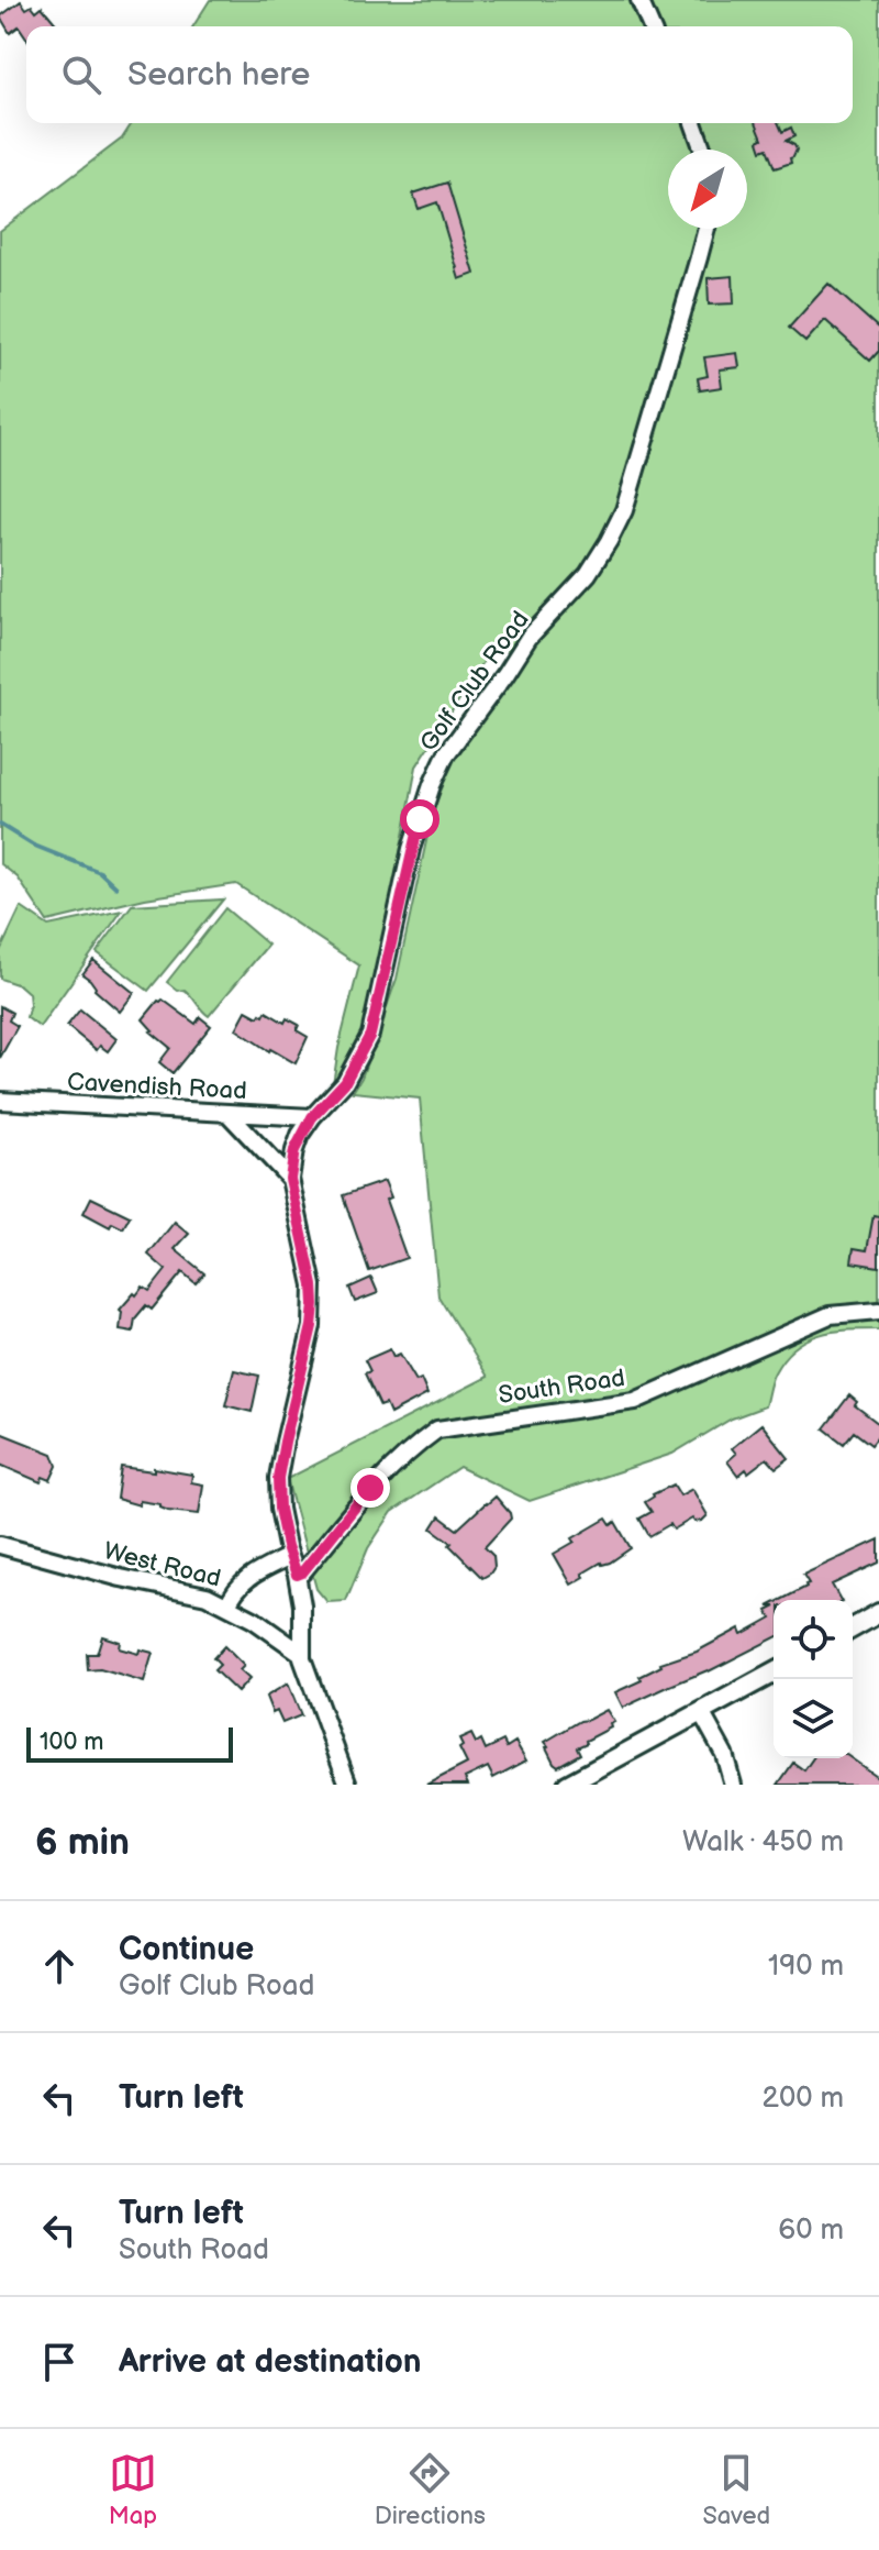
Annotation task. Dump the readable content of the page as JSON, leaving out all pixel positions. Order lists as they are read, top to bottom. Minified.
{"streets":{"street":["Golf Club Road","Cavendish Road","South Road","West Road"]},"crossings":[["Golf Club Road","Cavendish Road"]],"scale_bar":"100 m","north":"bottom left","page":{"search":"Search here","scale":"100 m","heading":["6 min","Walk · 450 m"],"list":[["Continue","Golf Club Road","190 m"],["Turn left","200 m"],["Turn left","South Road","60 m"],"Arrive at destination"],"nav":["Map","Directions","Saved"]}}
